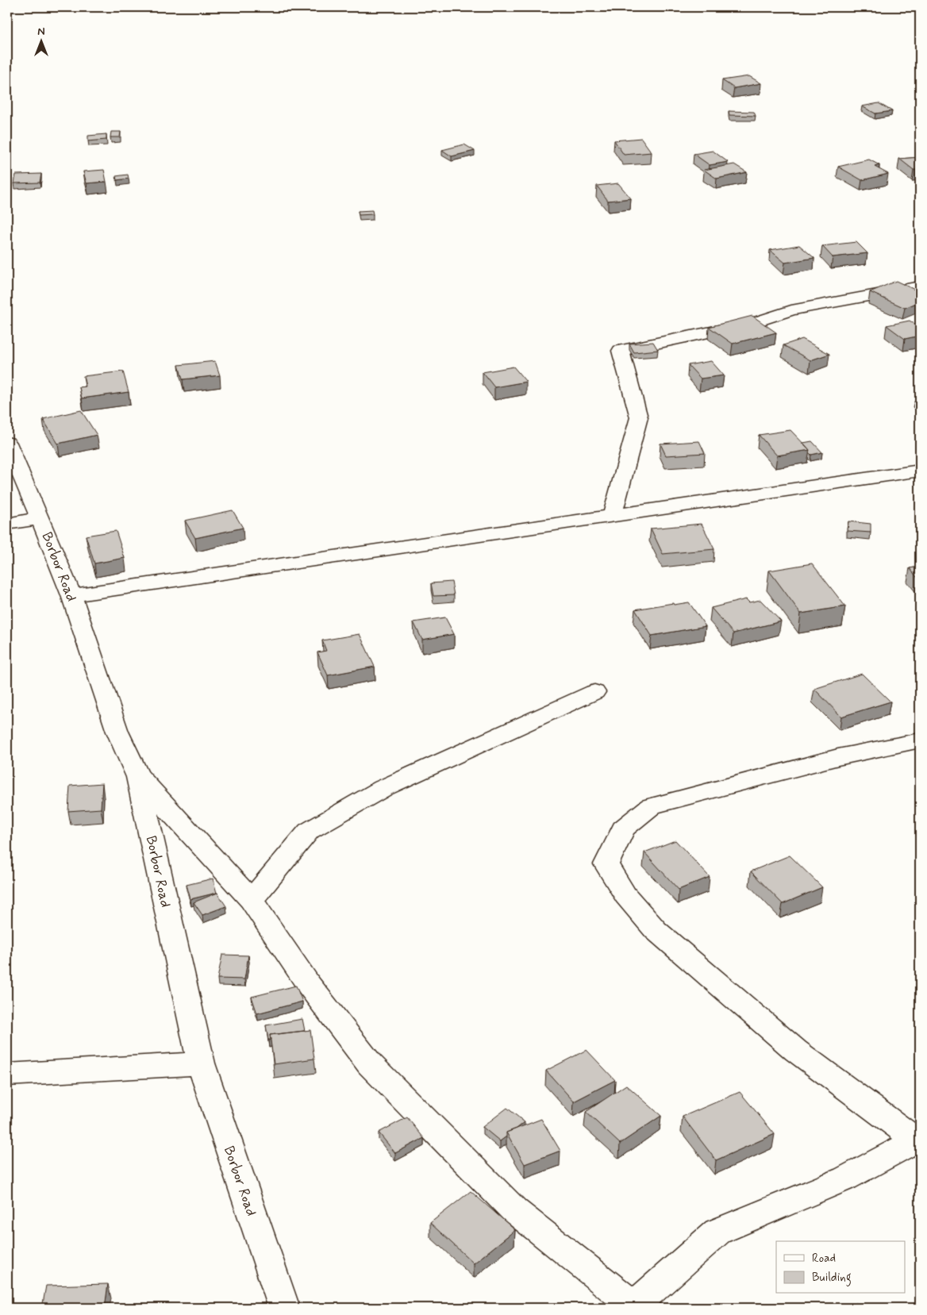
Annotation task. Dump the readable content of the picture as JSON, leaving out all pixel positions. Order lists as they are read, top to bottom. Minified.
{"streets":{"street":["Borbor Road"]},"legend":["Road","Building"],"north":"top"}
